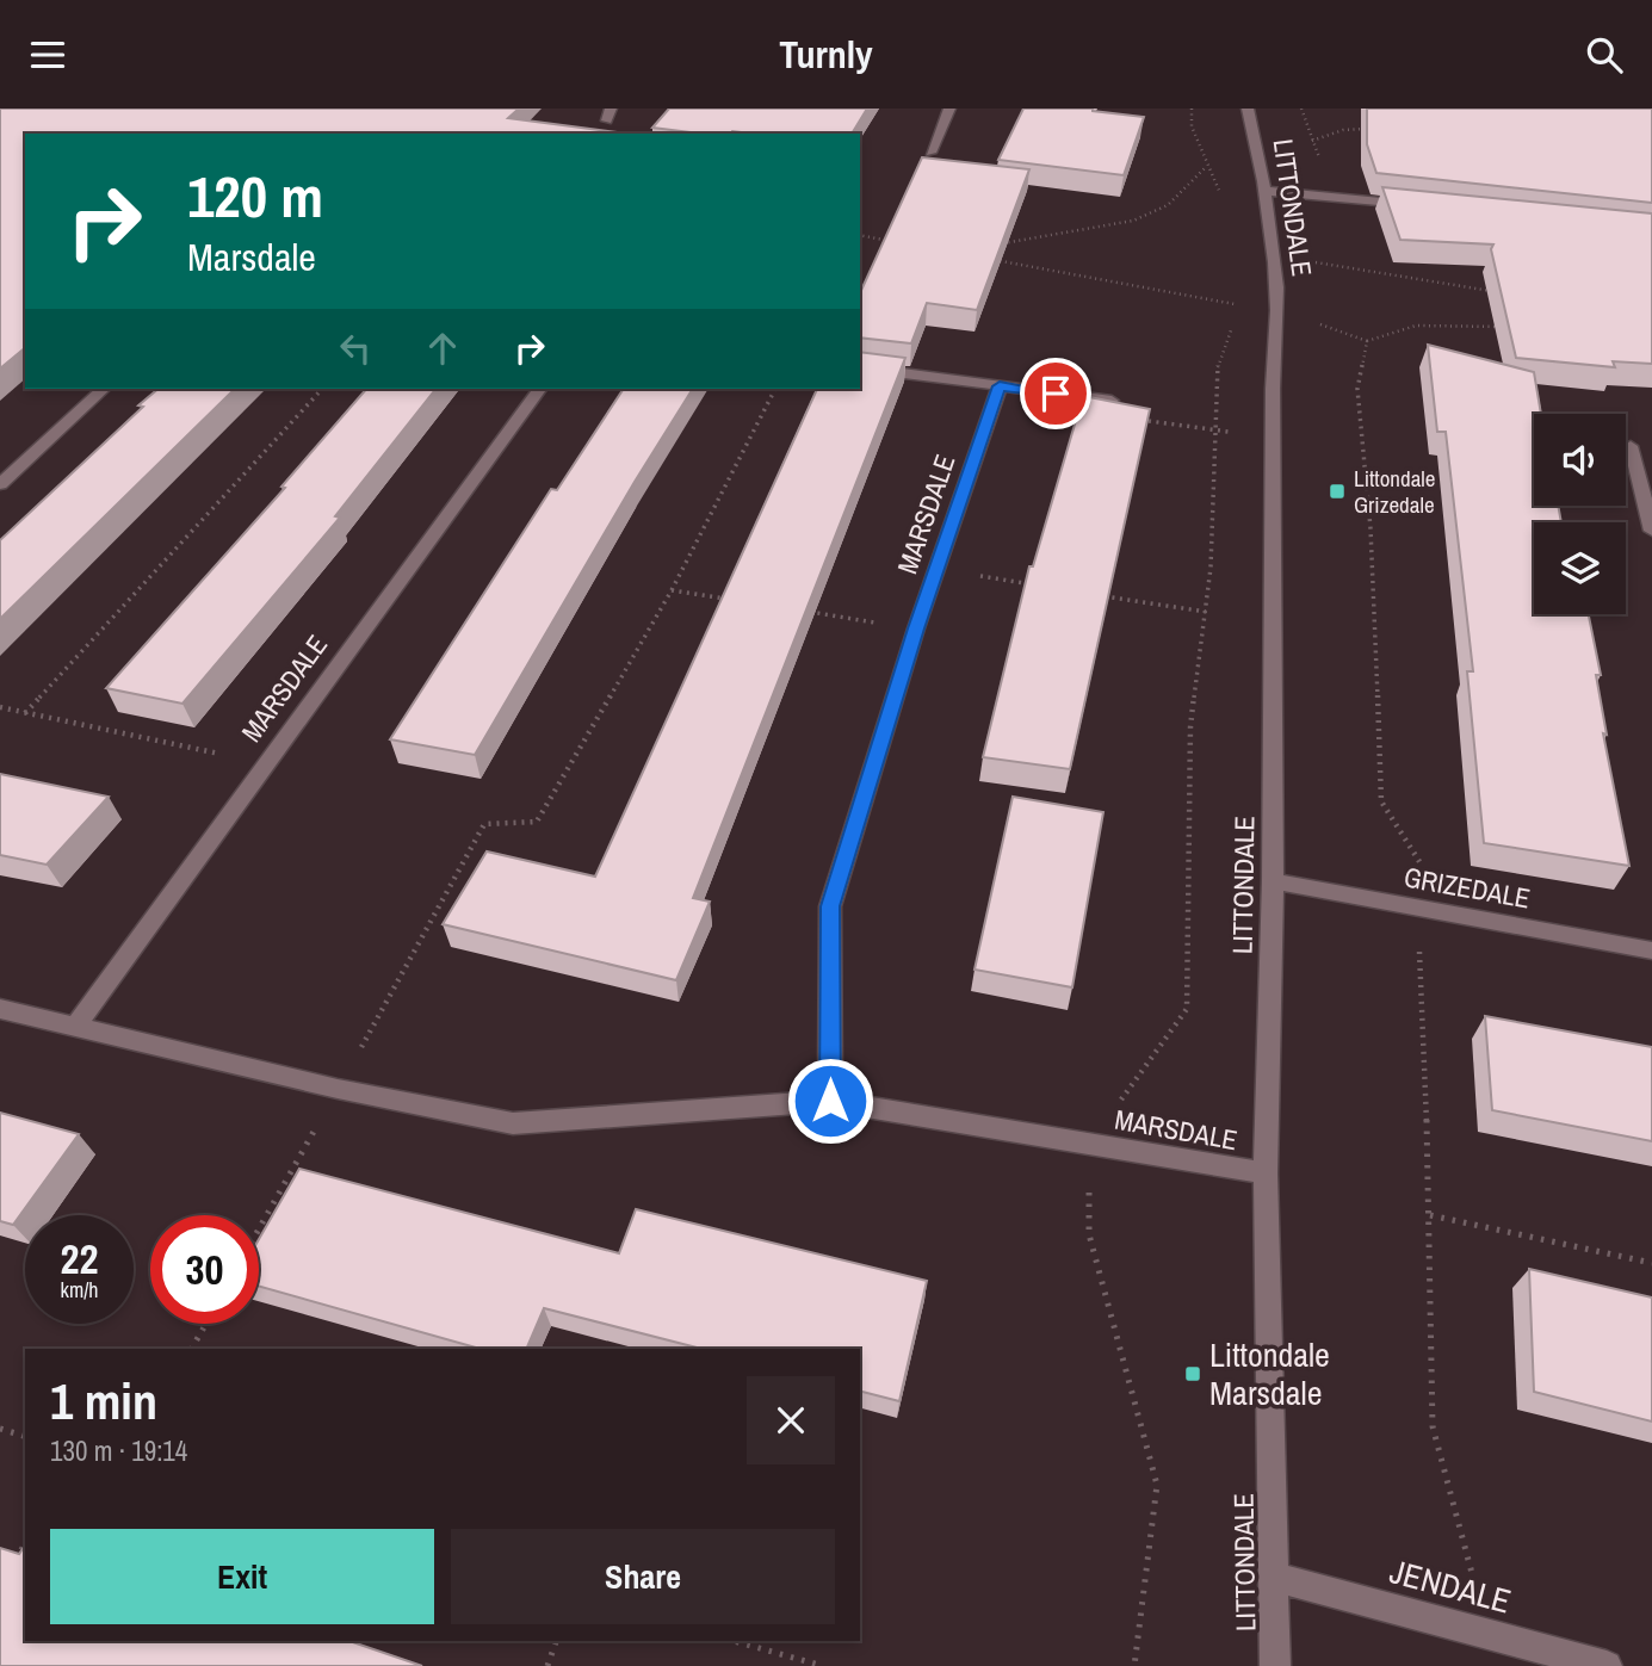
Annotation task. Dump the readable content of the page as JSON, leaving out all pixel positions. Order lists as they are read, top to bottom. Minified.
{"streets":{"street":["LITTONDALE","MARSDALE","GRIZEDALE","JENDALE"]},"crossings":[["LITTONDALE","MARSDALE"],["LITTONDALE","GRIZEDALE"],["LITTONDALE","JENDALE"]],"places":{"transit":["Littondale Grizedale","Littondale Marsdale"]},"page":{"header":"Turnly","turn":["120 m","Marsdale"],"speed":"22 km/h","limit":"30","heading":["1 min","130 m · 19:14"],"buttons":["Exit","Share"]}}
